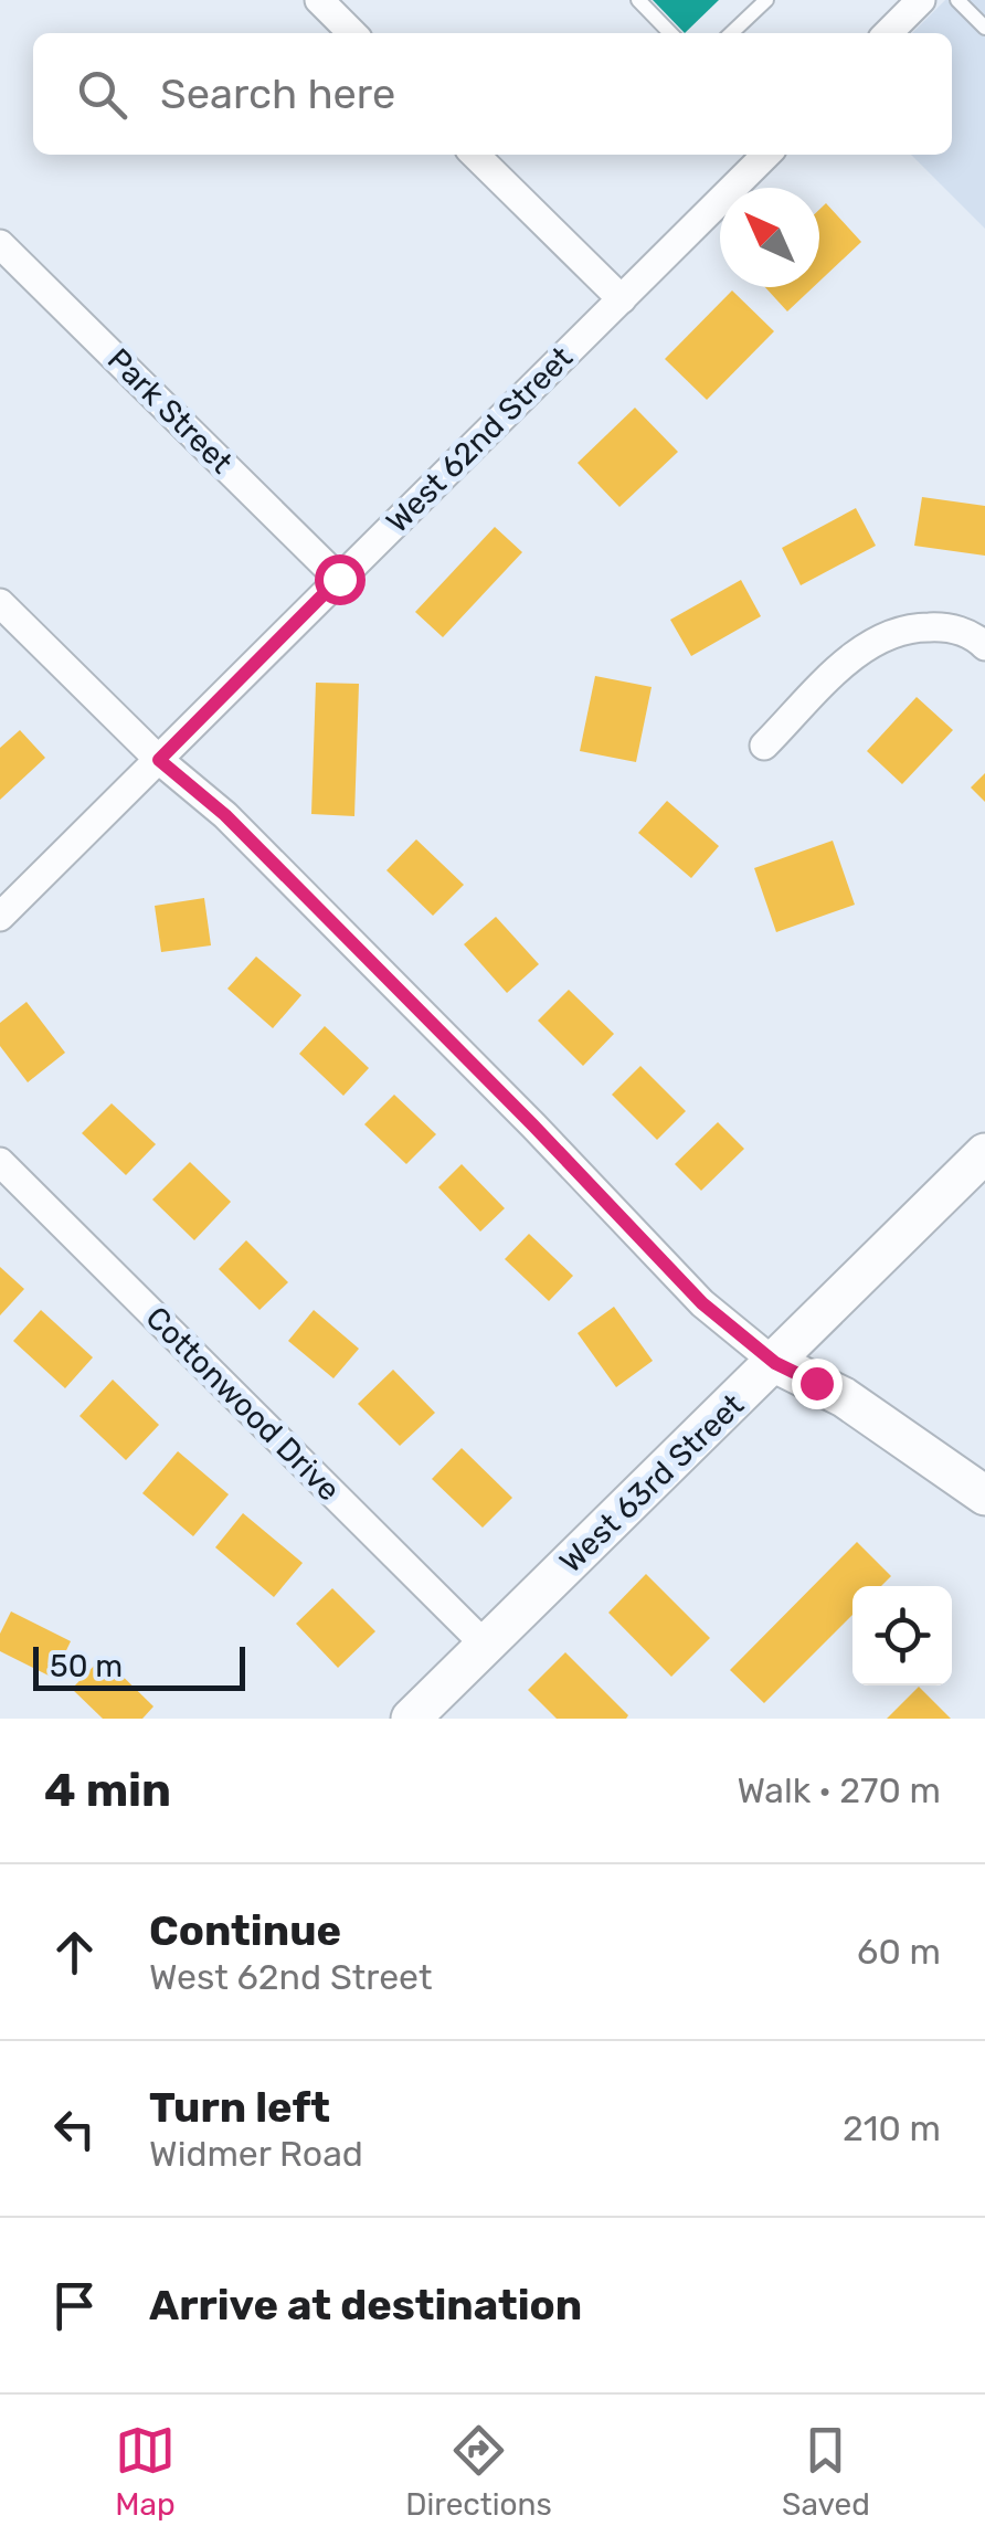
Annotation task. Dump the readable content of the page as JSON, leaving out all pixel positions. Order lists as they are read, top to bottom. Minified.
{"streets":{"street":["Park Street","West 62nd Street","Cottonwood Drive","West 63rd Street"]},"crossings":[["Park Street","West 62nd Street"],["Cottonwood Drive","West 63rd Street"]],"scale_bar":"50 m","north":"top left","page":{"search":"Search here","scale":"50 m","heading":["4 min","Walk · 270 m"],"list":[["Continue","West 62nd Street","60 m"],["Turn left","Widmer Road","210 m"],"Arrive at destination"],"nav":["Map","Directions","Saved"]}}
